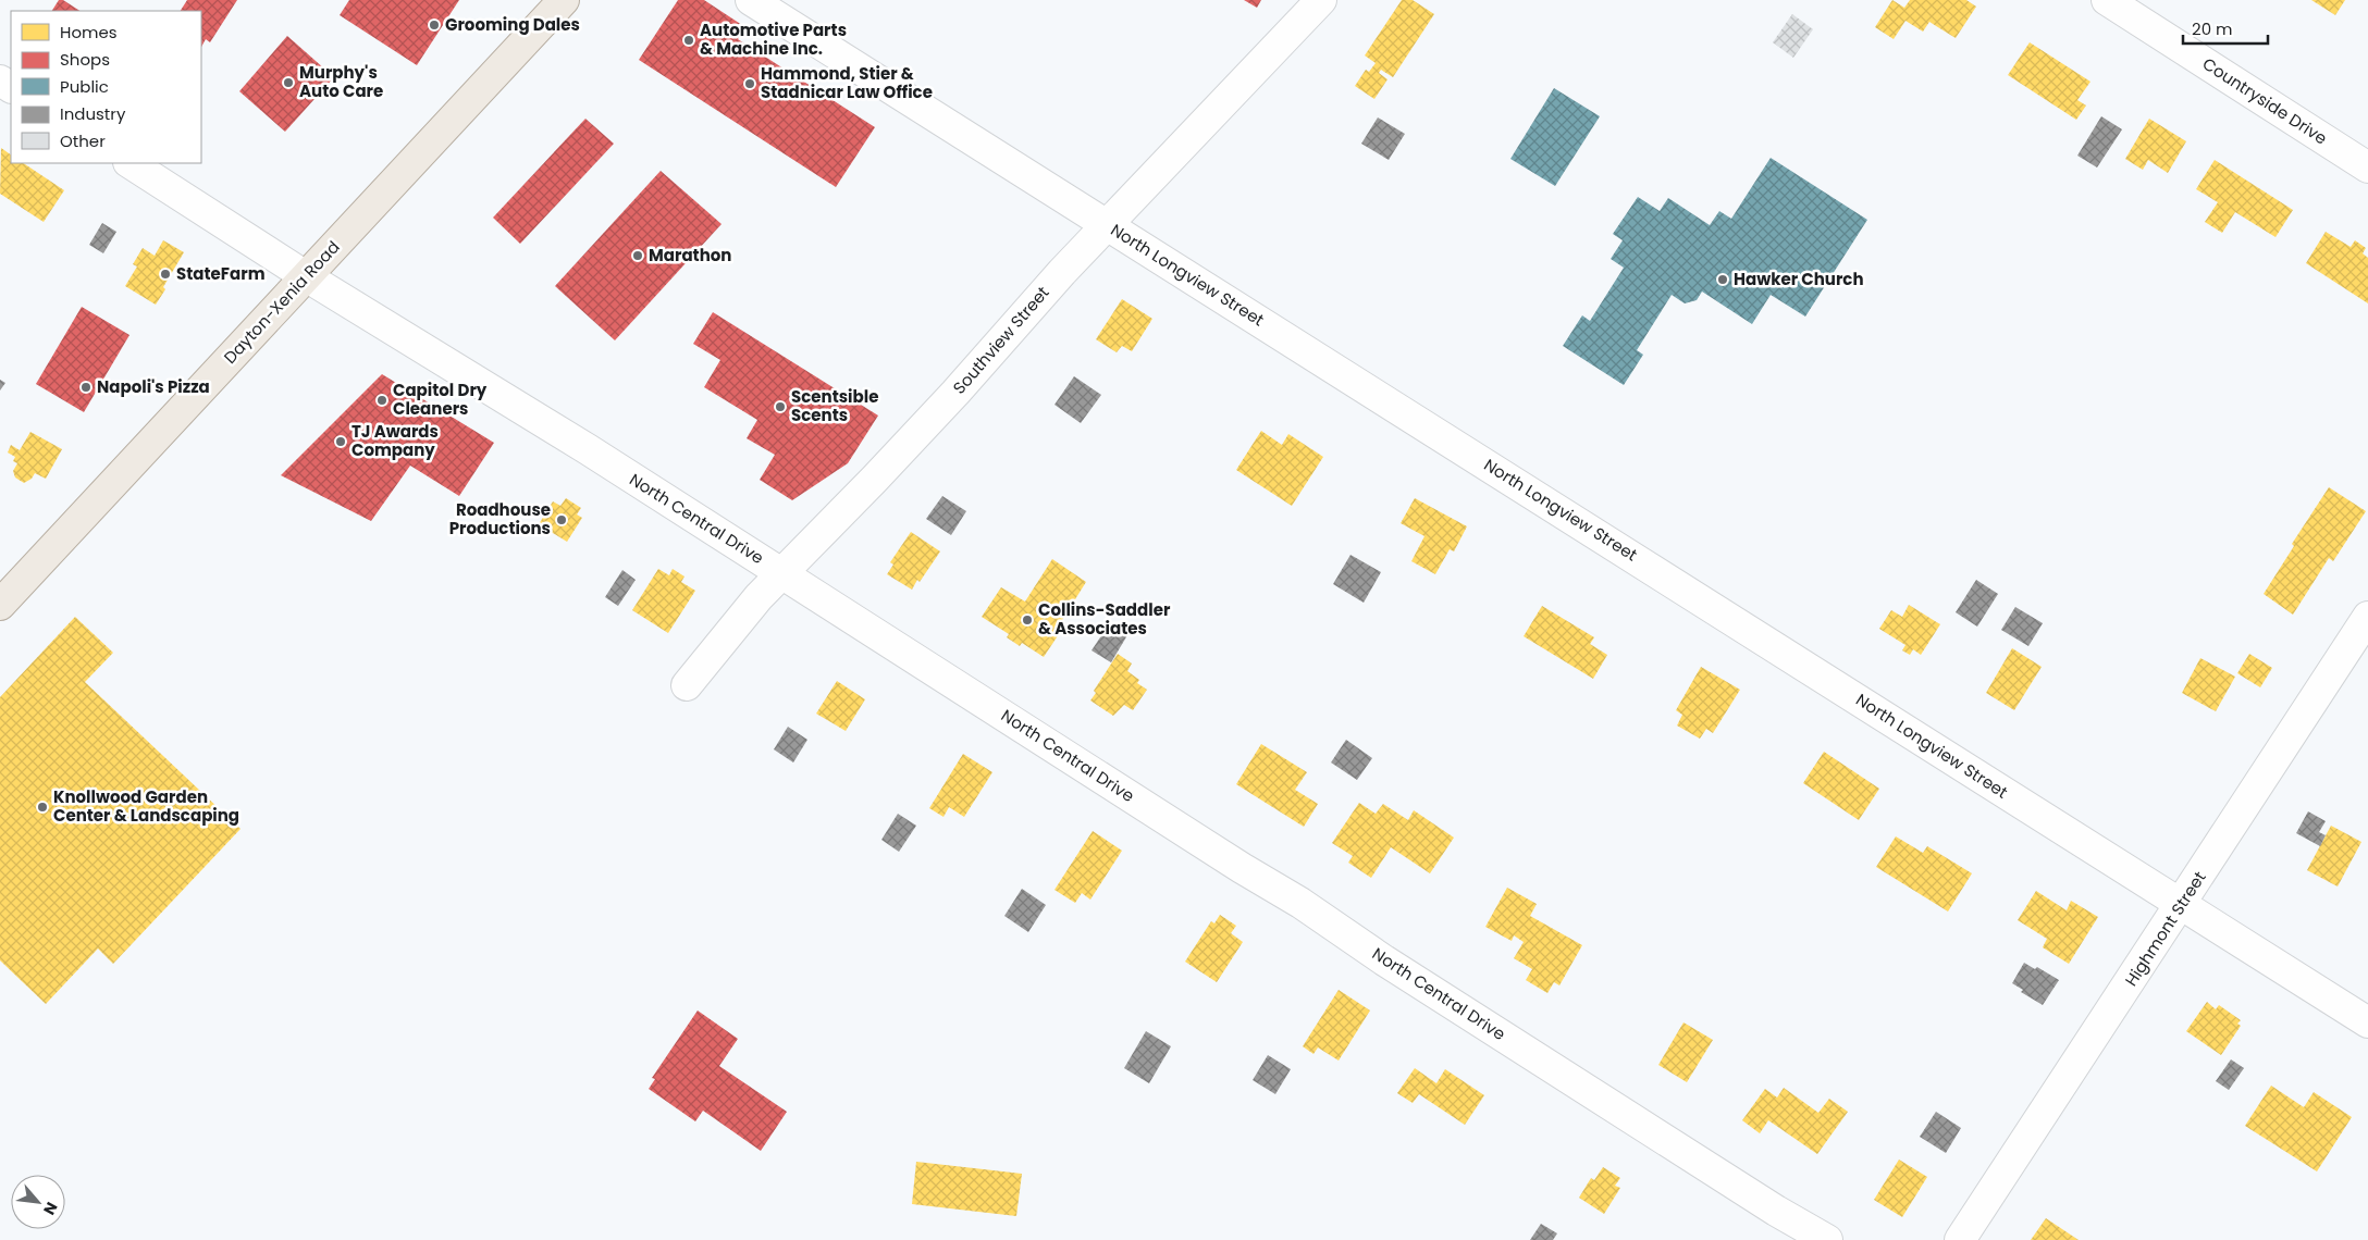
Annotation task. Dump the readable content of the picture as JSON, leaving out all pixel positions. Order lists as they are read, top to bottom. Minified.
{"streets":{"main road":["Dayton-Xenia Road"],"street":["Countryside Drive","North Longview Street","Southview Street","North Central Drive","Highmont Street"]},"crossings":[["North Longview Street","Southview Street"],["North Longview Street","Highmont Street"],["Dayton-Xenia Road","North Central Drive"],["Southview Street","North Central Drive"]],"places":["Grooming Dales","Automotive Parts & Machine Inc.","Murphy's Auto Care","Hammond, Stier & Stadnicar Law Office","Marathon","StateFarm","Hawker Church","Napoli's Pizza","Capitol Dry Cleaners","Scentsible Scents","TJ Awards Company","Roadhouse Productions","Collins-Saddler & Associates","Knollwood Garden Center & Landscaping"],"legend":["Homes","Shops","Public","Industry","Other"],"scale_bar":"20 m","north":"bottom right"}
